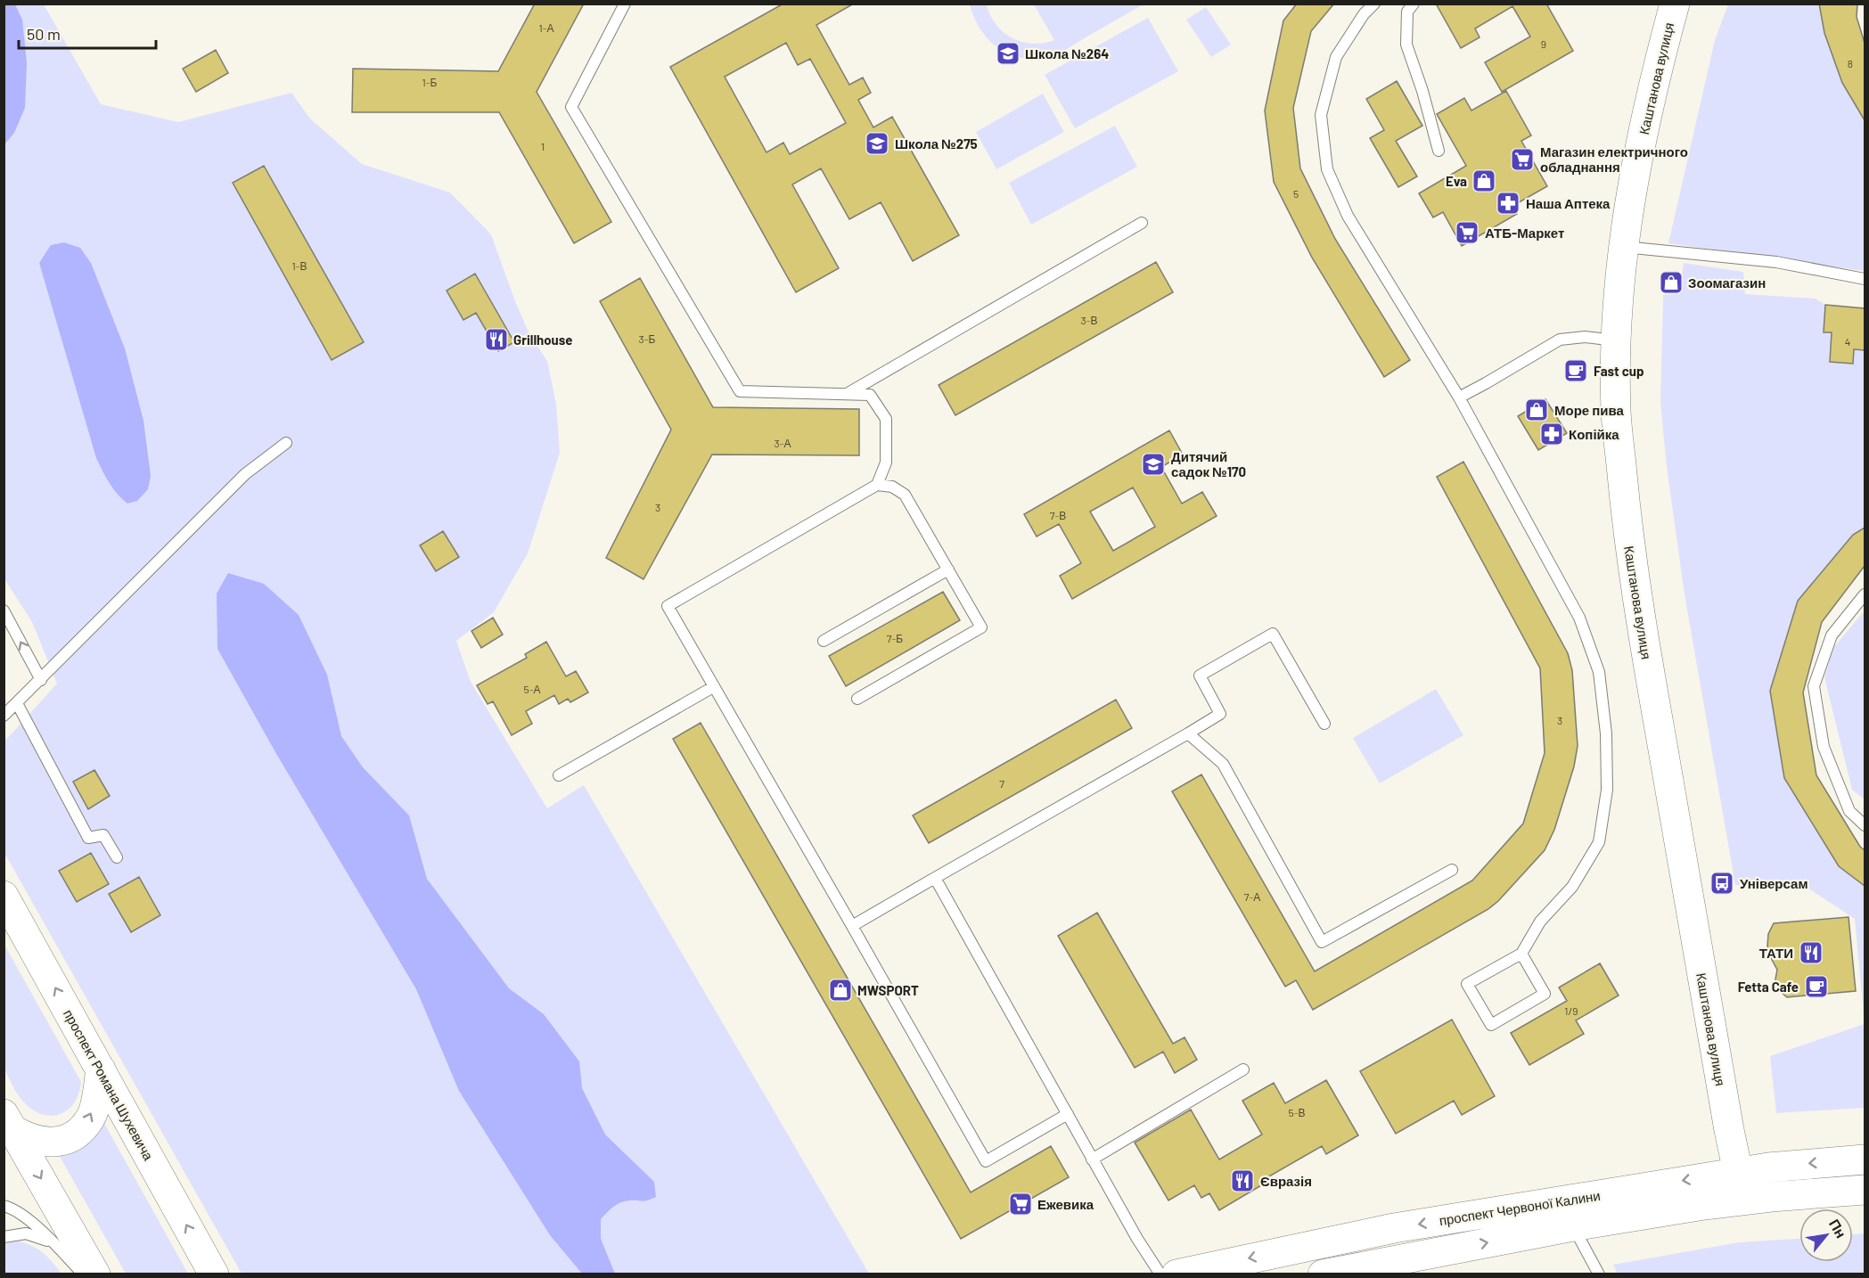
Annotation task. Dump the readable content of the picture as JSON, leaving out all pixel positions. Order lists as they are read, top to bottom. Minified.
{"streets":{"main road":["Каштанова вулиця","проспект Романа Шухевича","проспект Червоної Калини"]},"crossings":[["Каштанова вулиця","проспект Червоної Калини"]],"places":{"school or university":["Школа №264","Школа №275","Дитячий садок №170"],"supermarket":["Магазин електричного обладнання","АТБ-Маркет","Ежевика"],"shop":["Eva","Зоомагазин","Море пива","MWSPORT"],"pharmacy":["Наша Аптека","Копійка"],"restaurant":["Grillhouse","ТАТИ","Євразія"],"cafe":["Fast cup","Fetta Cafe"],"bus stop":["Універсам"]},"house_numbers":["1-А","9","8","1-Б","1","5","1-В","3-В","3-Б","4","3-А","3","7-В","7-Б","5-А","3","7","7-А","1/9","5-В"],"scale_bar":"50 m","north":"top right"}
